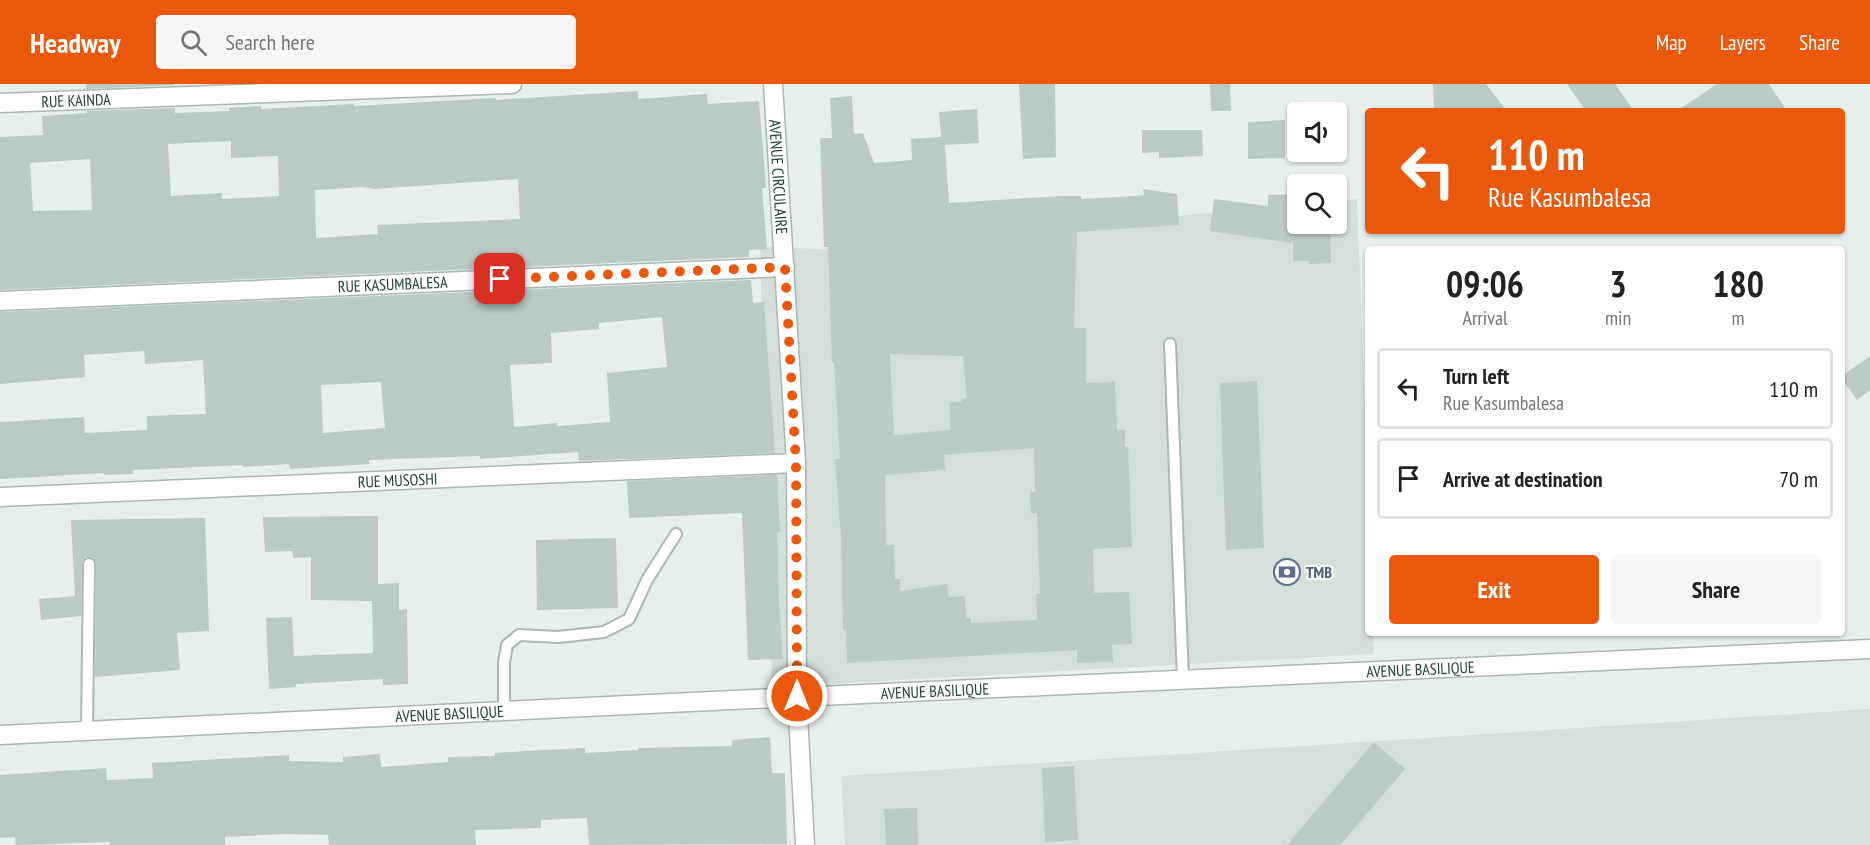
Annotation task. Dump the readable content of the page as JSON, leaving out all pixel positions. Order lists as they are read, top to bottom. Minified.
{"streets":{"street":["RUE KAINDA","AVENUE CIRCULAIRE","RUE KASUMBALESA","RUE MUSOSHI","AVENUE BASILIQUE"]},"crossings":[["AVENUE CIRCULAIRE","RUE KASUMBALESA"],["AVENUE CIRCULAIRE","RUE MUSOSHI"],["AVENUE CIRCULAIRE","AVENUE BASILIQUE"]],"places":{"bank":["TMB"]},"page":{"header":"Headway","search":"Search here","nav":["Map","Layers","Share"],"turn":["110 m","Rue Kasumbalesa"],"eta":["09:06","Arrival","3","min","180","m"],"list":[{"name":"Turn left","note":"Rue Kasumbalesa","value":"110 m"},{"name":"Arrive at destination","value":"70 m"}],"buttons":["Exit","Share"]}}
